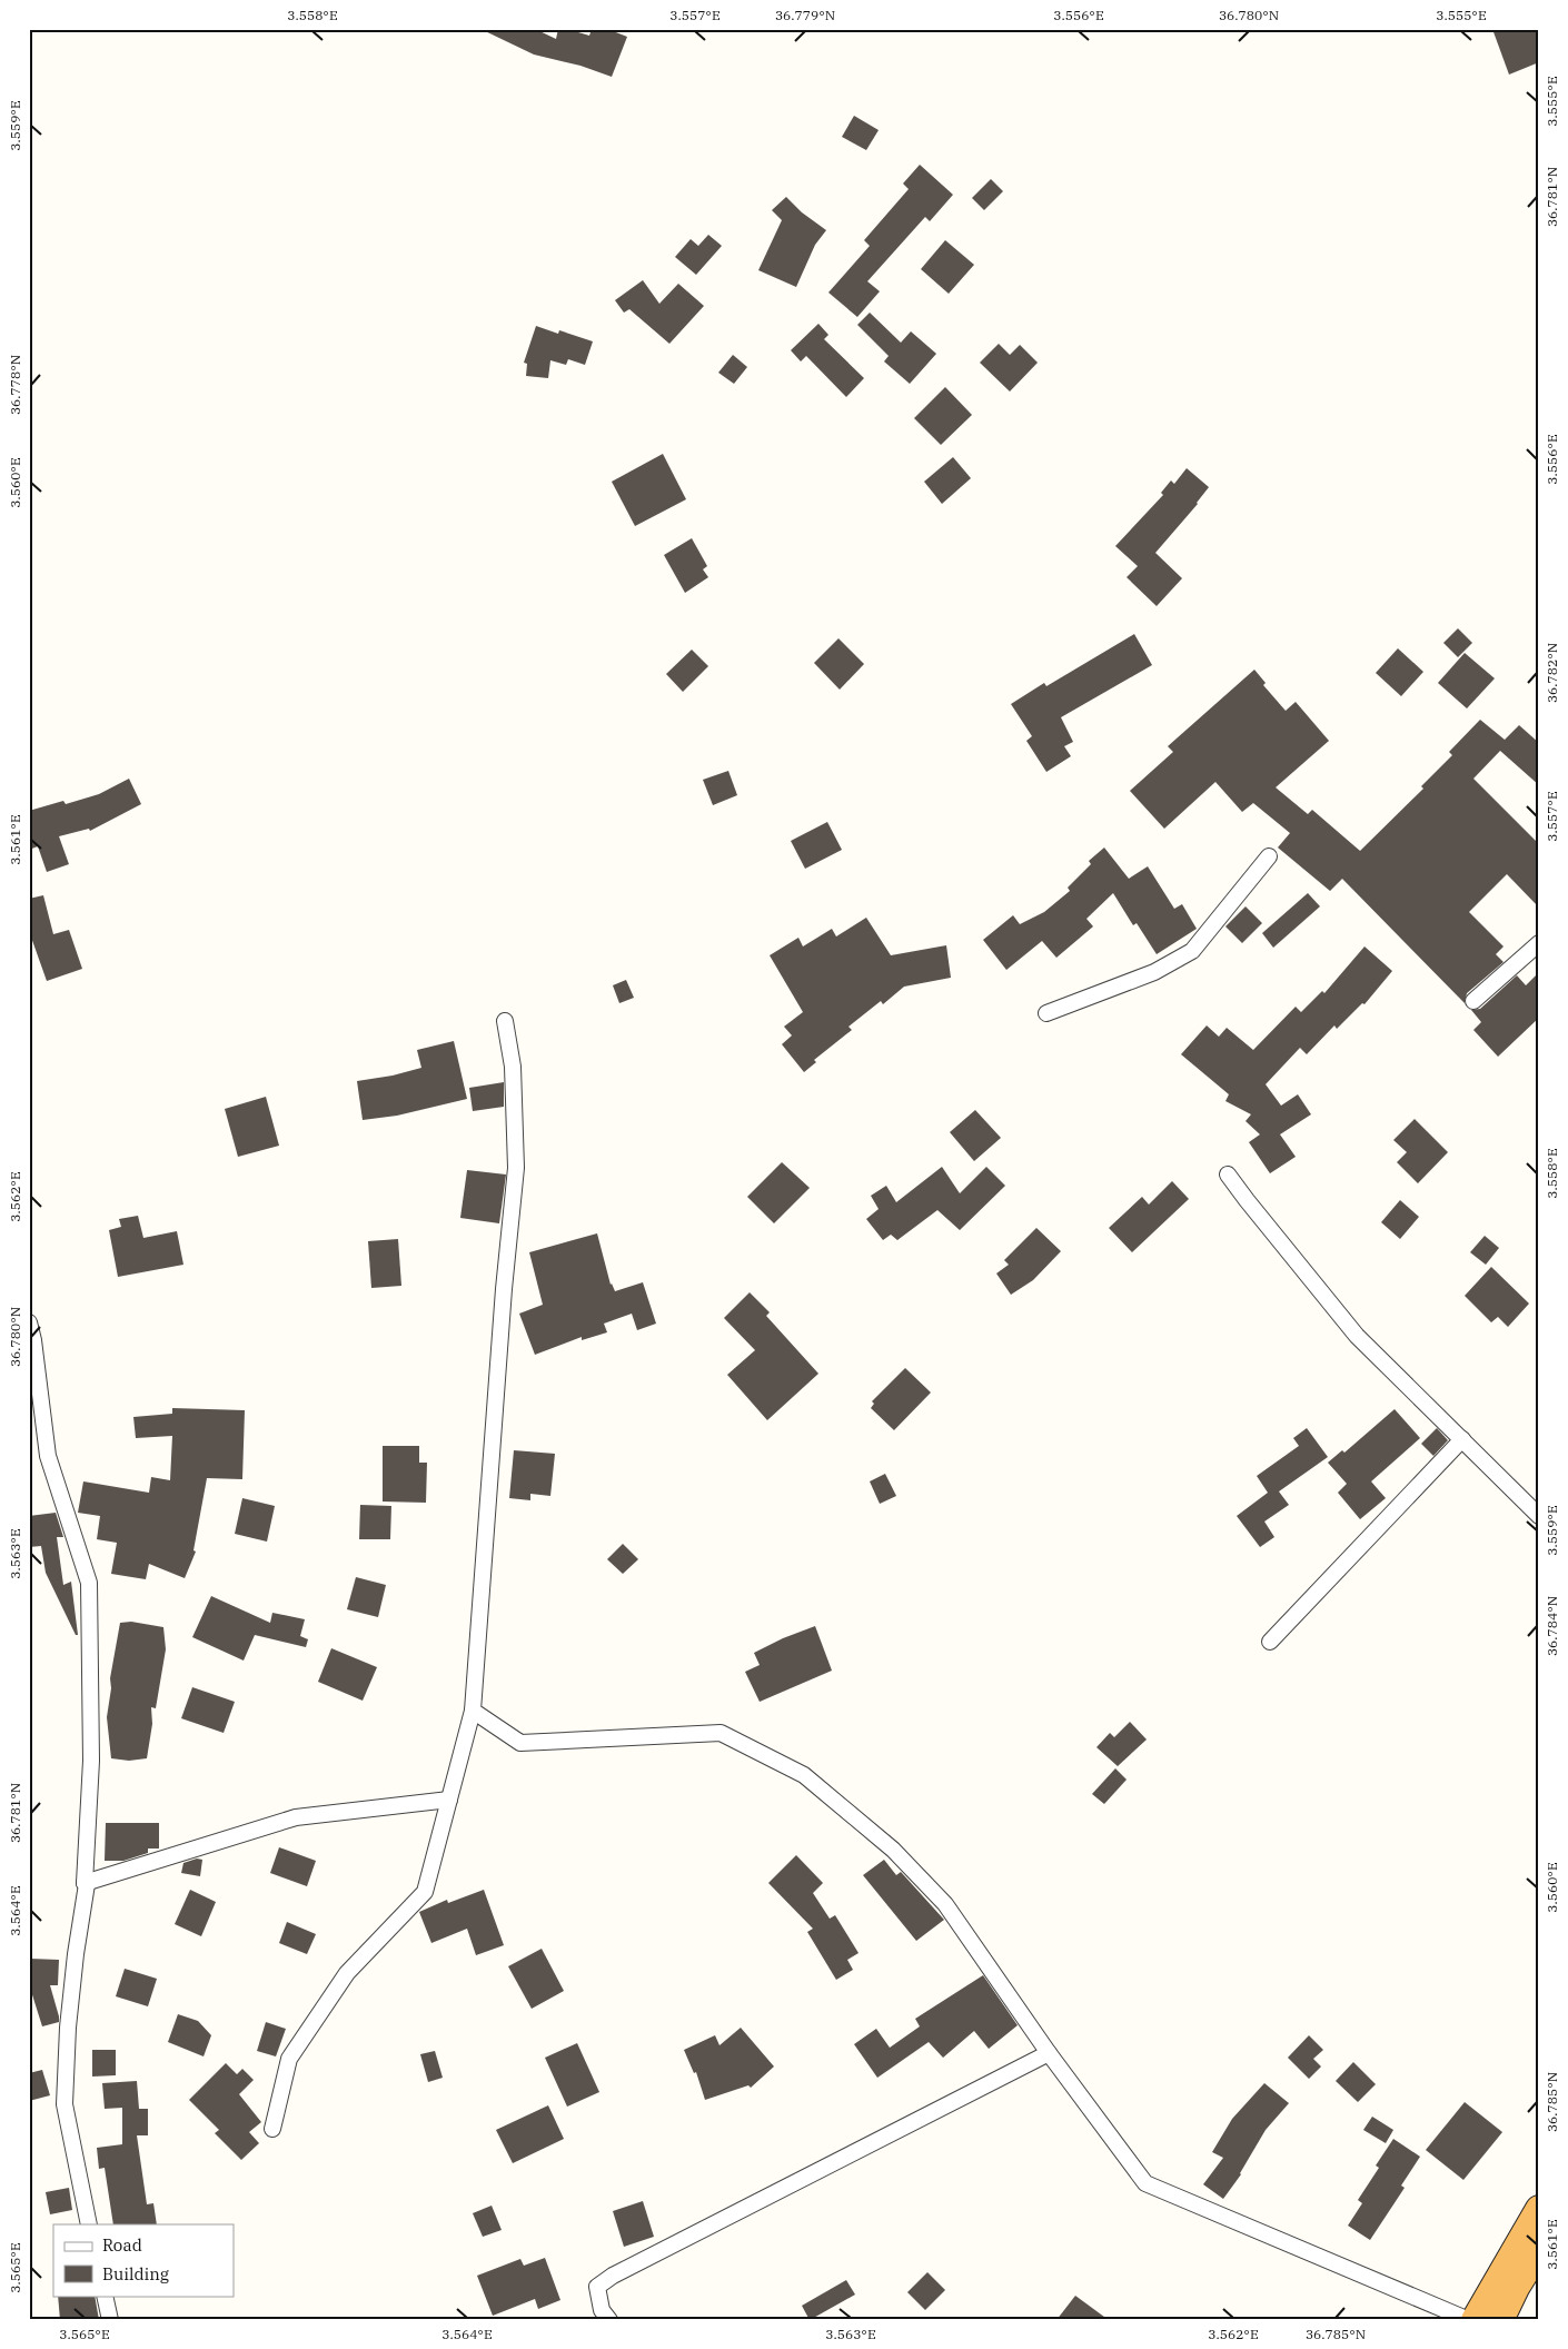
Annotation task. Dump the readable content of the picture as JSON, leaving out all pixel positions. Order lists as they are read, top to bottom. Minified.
{"legend":["Road","Building"],"coordinates":["3.558°E","3.557°E","36.779°N","3.556°E","36.780°N","3.555°E","3.559°E","36.781°N","36.778°N","3.560°E","36.782°N","3.561°E","3.562°E","3.563°E","36.784°N","3.564°E","36.785°N","3.565°E"]}
